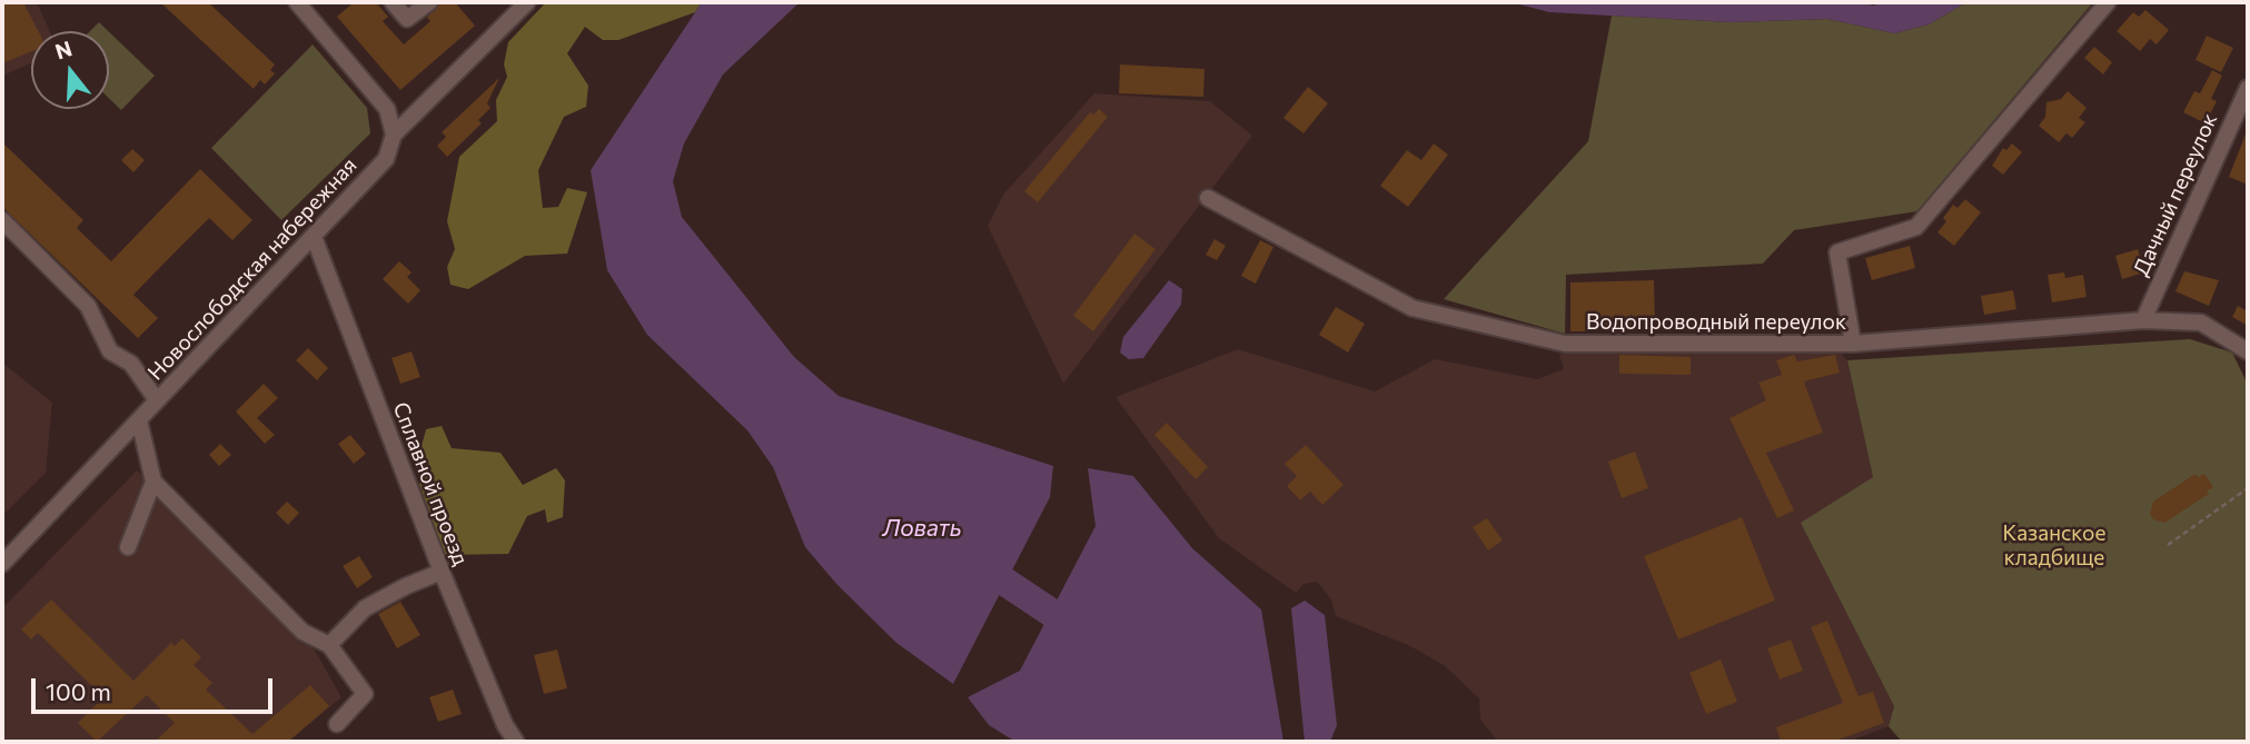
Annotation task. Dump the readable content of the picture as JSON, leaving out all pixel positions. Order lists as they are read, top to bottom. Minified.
{"streets":{"street":["Дачный переулок","Новослободская набережная","Водопроводный переулок","Сплавной проезд"]},"crossings":[["Дачный переулок","Водопроводный переулок"],["Новослободская набережная","Сплавной проезд"]],"water":["Ловать"],"parks":["Казанское кладбище"],"scale_bar":"100 m","north":"top"}
